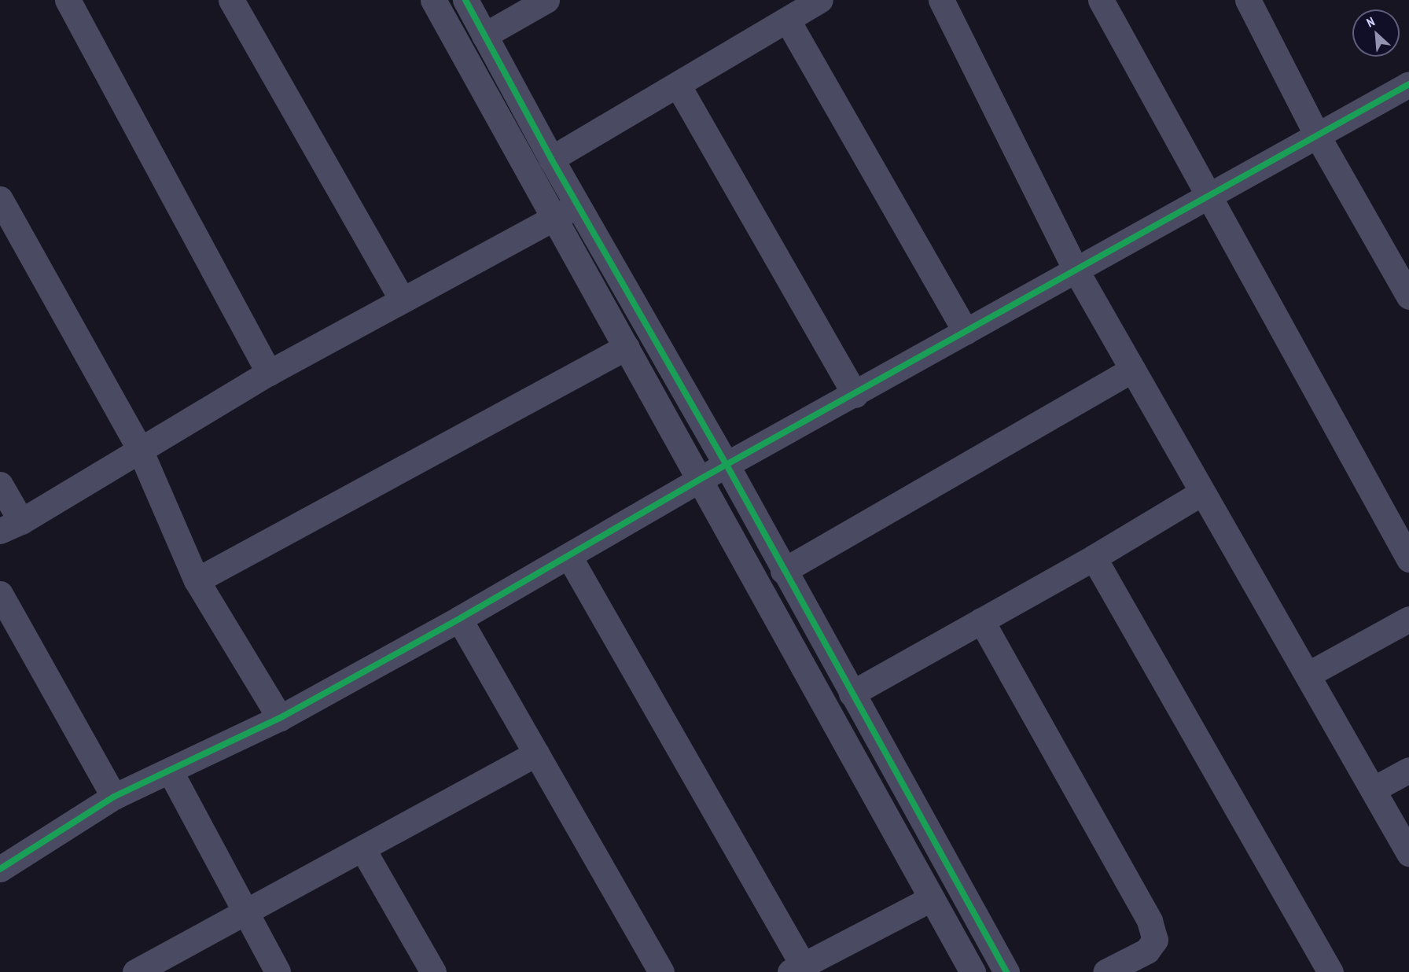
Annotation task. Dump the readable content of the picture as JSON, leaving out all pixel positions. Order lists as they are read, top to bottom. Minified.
{"north":"top left"}
